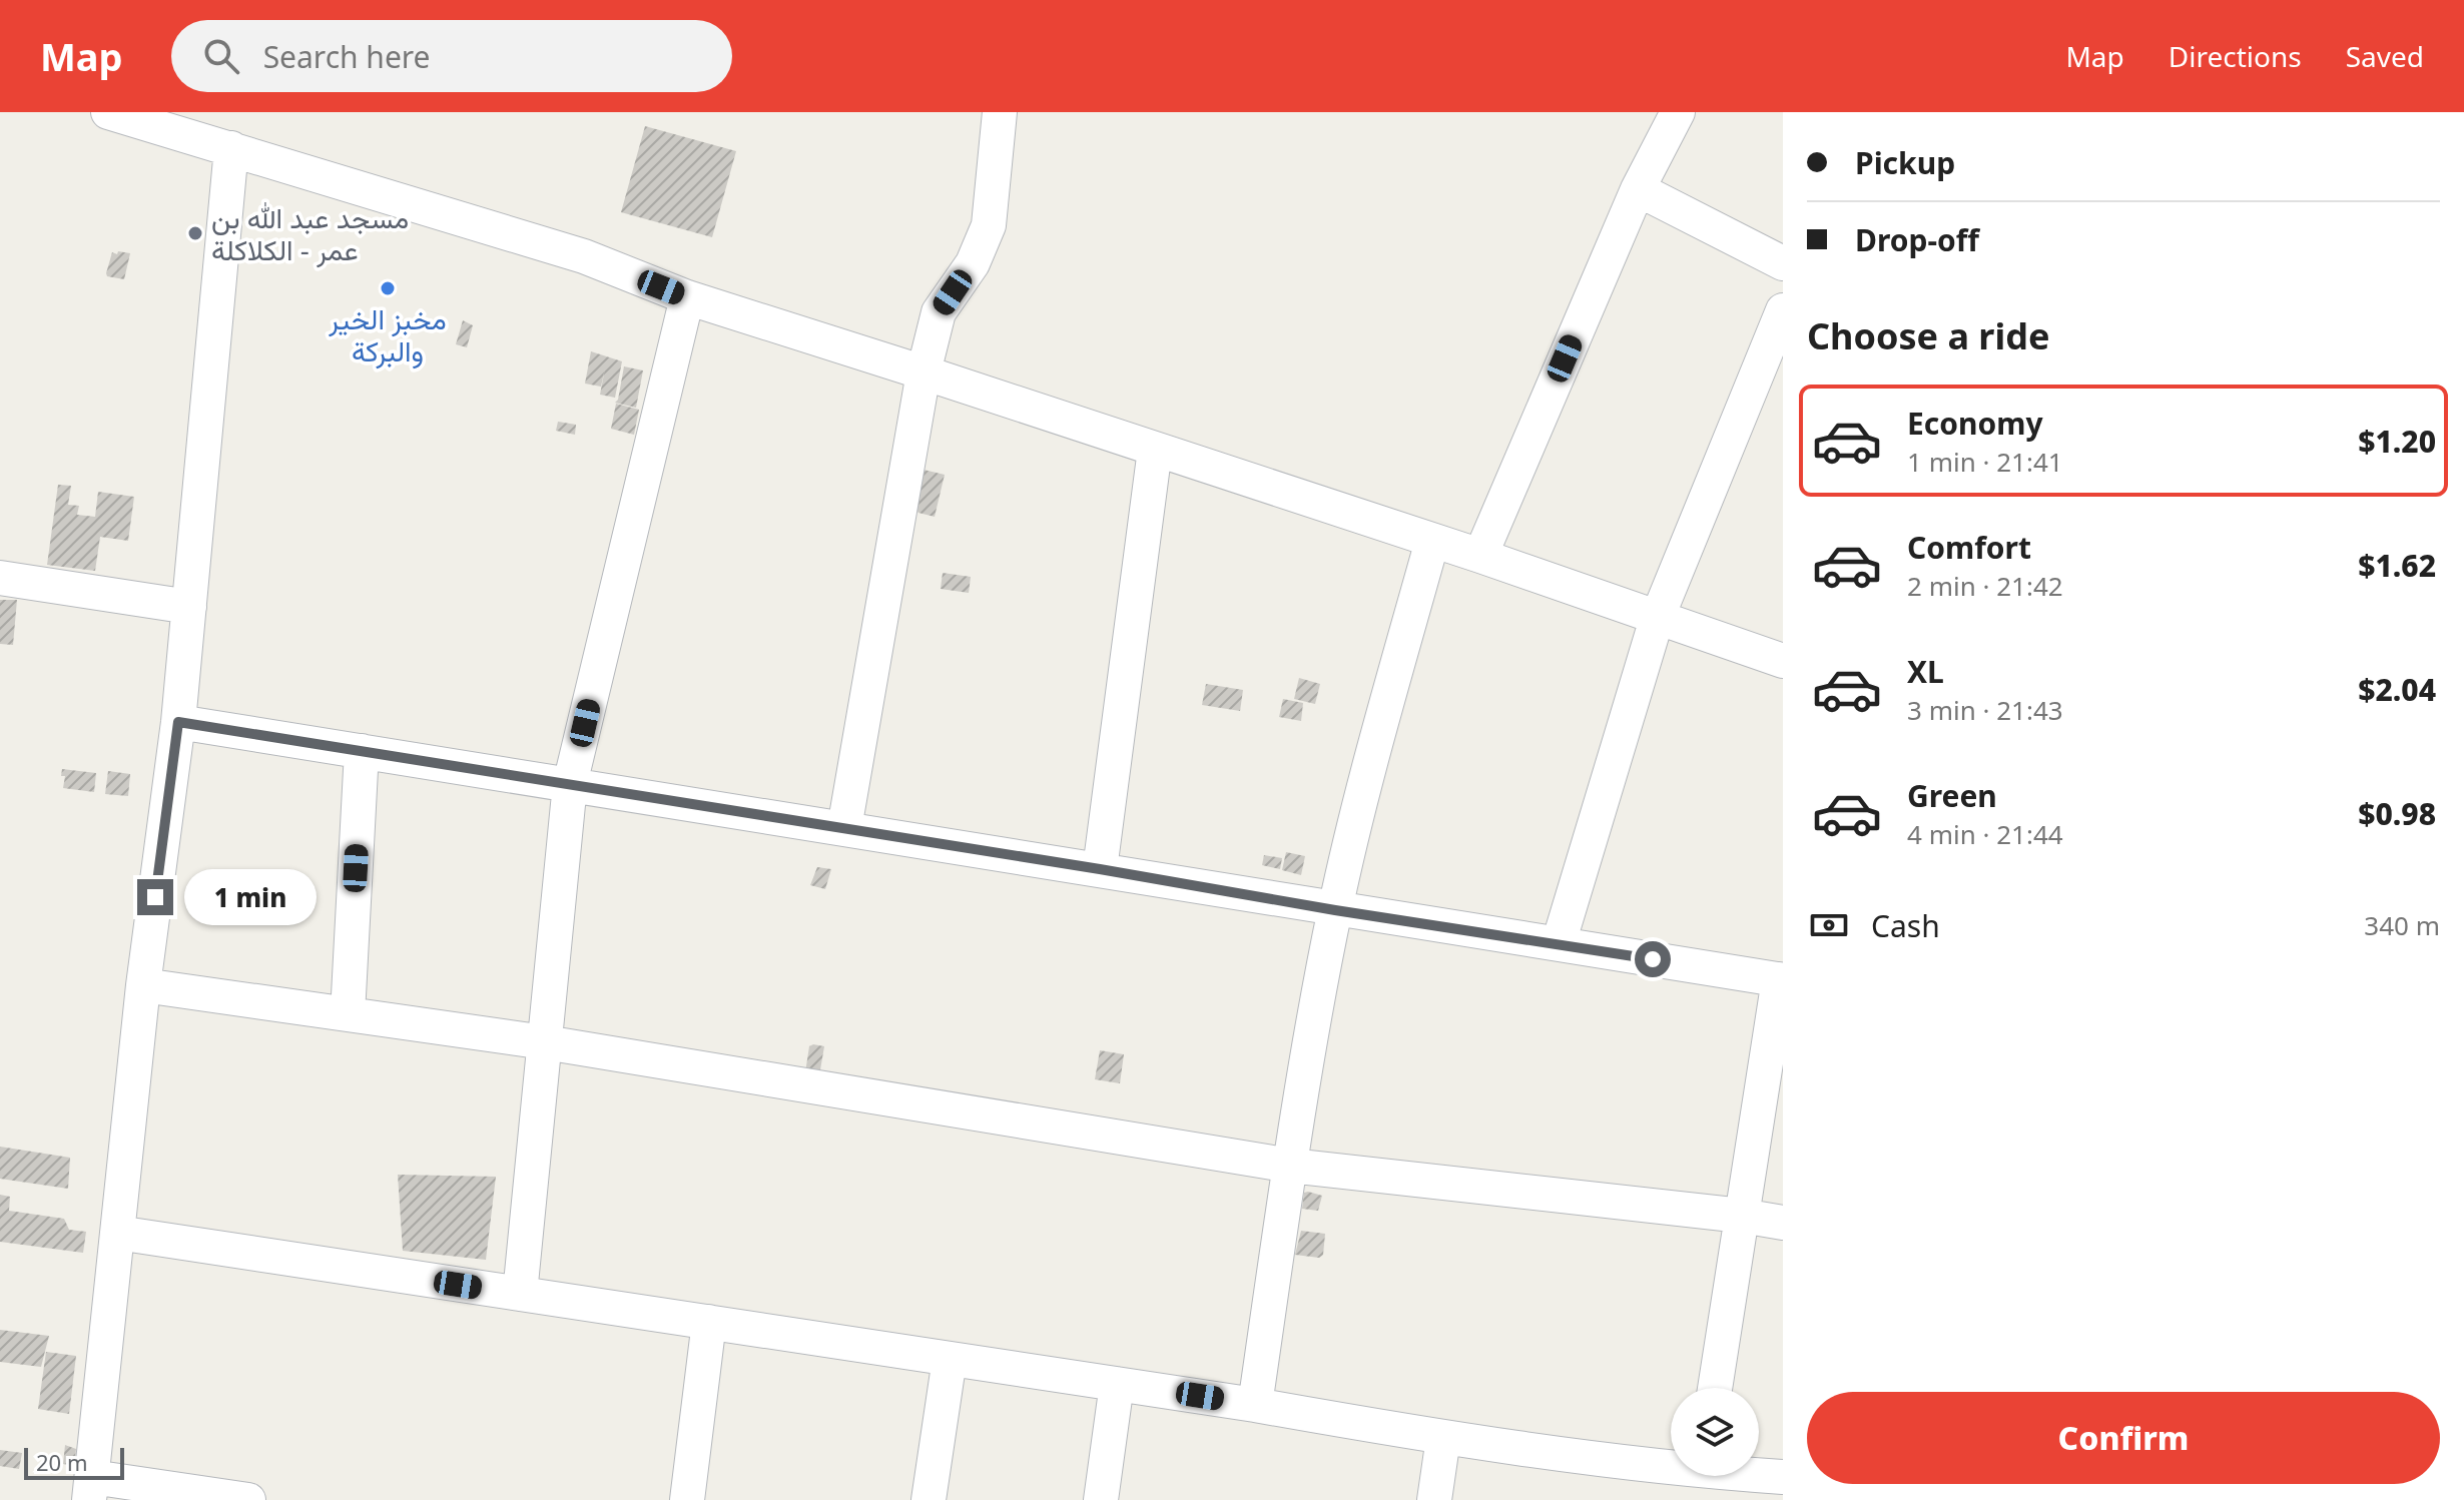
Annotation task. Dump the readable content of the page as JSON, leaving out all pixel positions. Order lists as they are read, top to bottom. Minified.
{"places":["مسجد عبد الله بن عمر - الكلاكلة","مخبز الخير والبركة"],"scale_bar":"20 m","page":{"header":"Map","search":"Search here","nav":["Map","Directions","Saved"],"banner":["Pickup","Drop-off"],"heading":"Choose a ride","list":[{"name":"Economy","note":"1 min · 21:41","value":"$1.20"},{"name":"Comfort","note":"2 min · 21:42","value":"$1.62"},{"name":"XL","note":"3 min · 21:43","value":"$2.04"},{"name":"Green","note":"4 min · 21:44","value":"$0.98"}],"bubble":"1 min","pay":["Cash","340 m"],"buttons":"Confirm","scale":"20 m"}}
